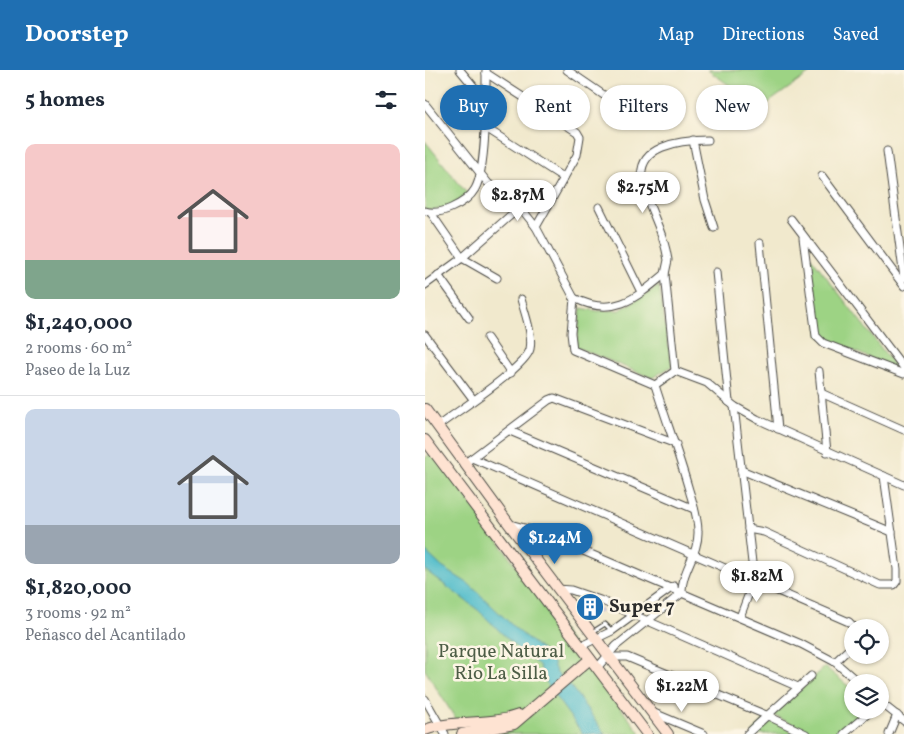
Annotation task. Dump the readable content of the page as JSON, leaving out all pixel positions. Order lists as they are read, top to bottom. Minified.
{"parks":["Parque Natural Rio La Silla"],"places":{"building":["Super 7"]},"page":{"header":"Doorstep","nav":["Map","Directions","Saved"],"heading":"5 homes","chip":["Buy","Rent","Filters","New"],"list":[{"name":"$1,240,000","note":"2 rooms · 60 m² · Paseo de la Luz"},{"name":"$1,820,000","note":"3 rooms · 92 m² · Peñasco del Acantilado"}],"price":["$2.75M","$2.87M","$1.24M","$1.82M","$1.22M"]}}
